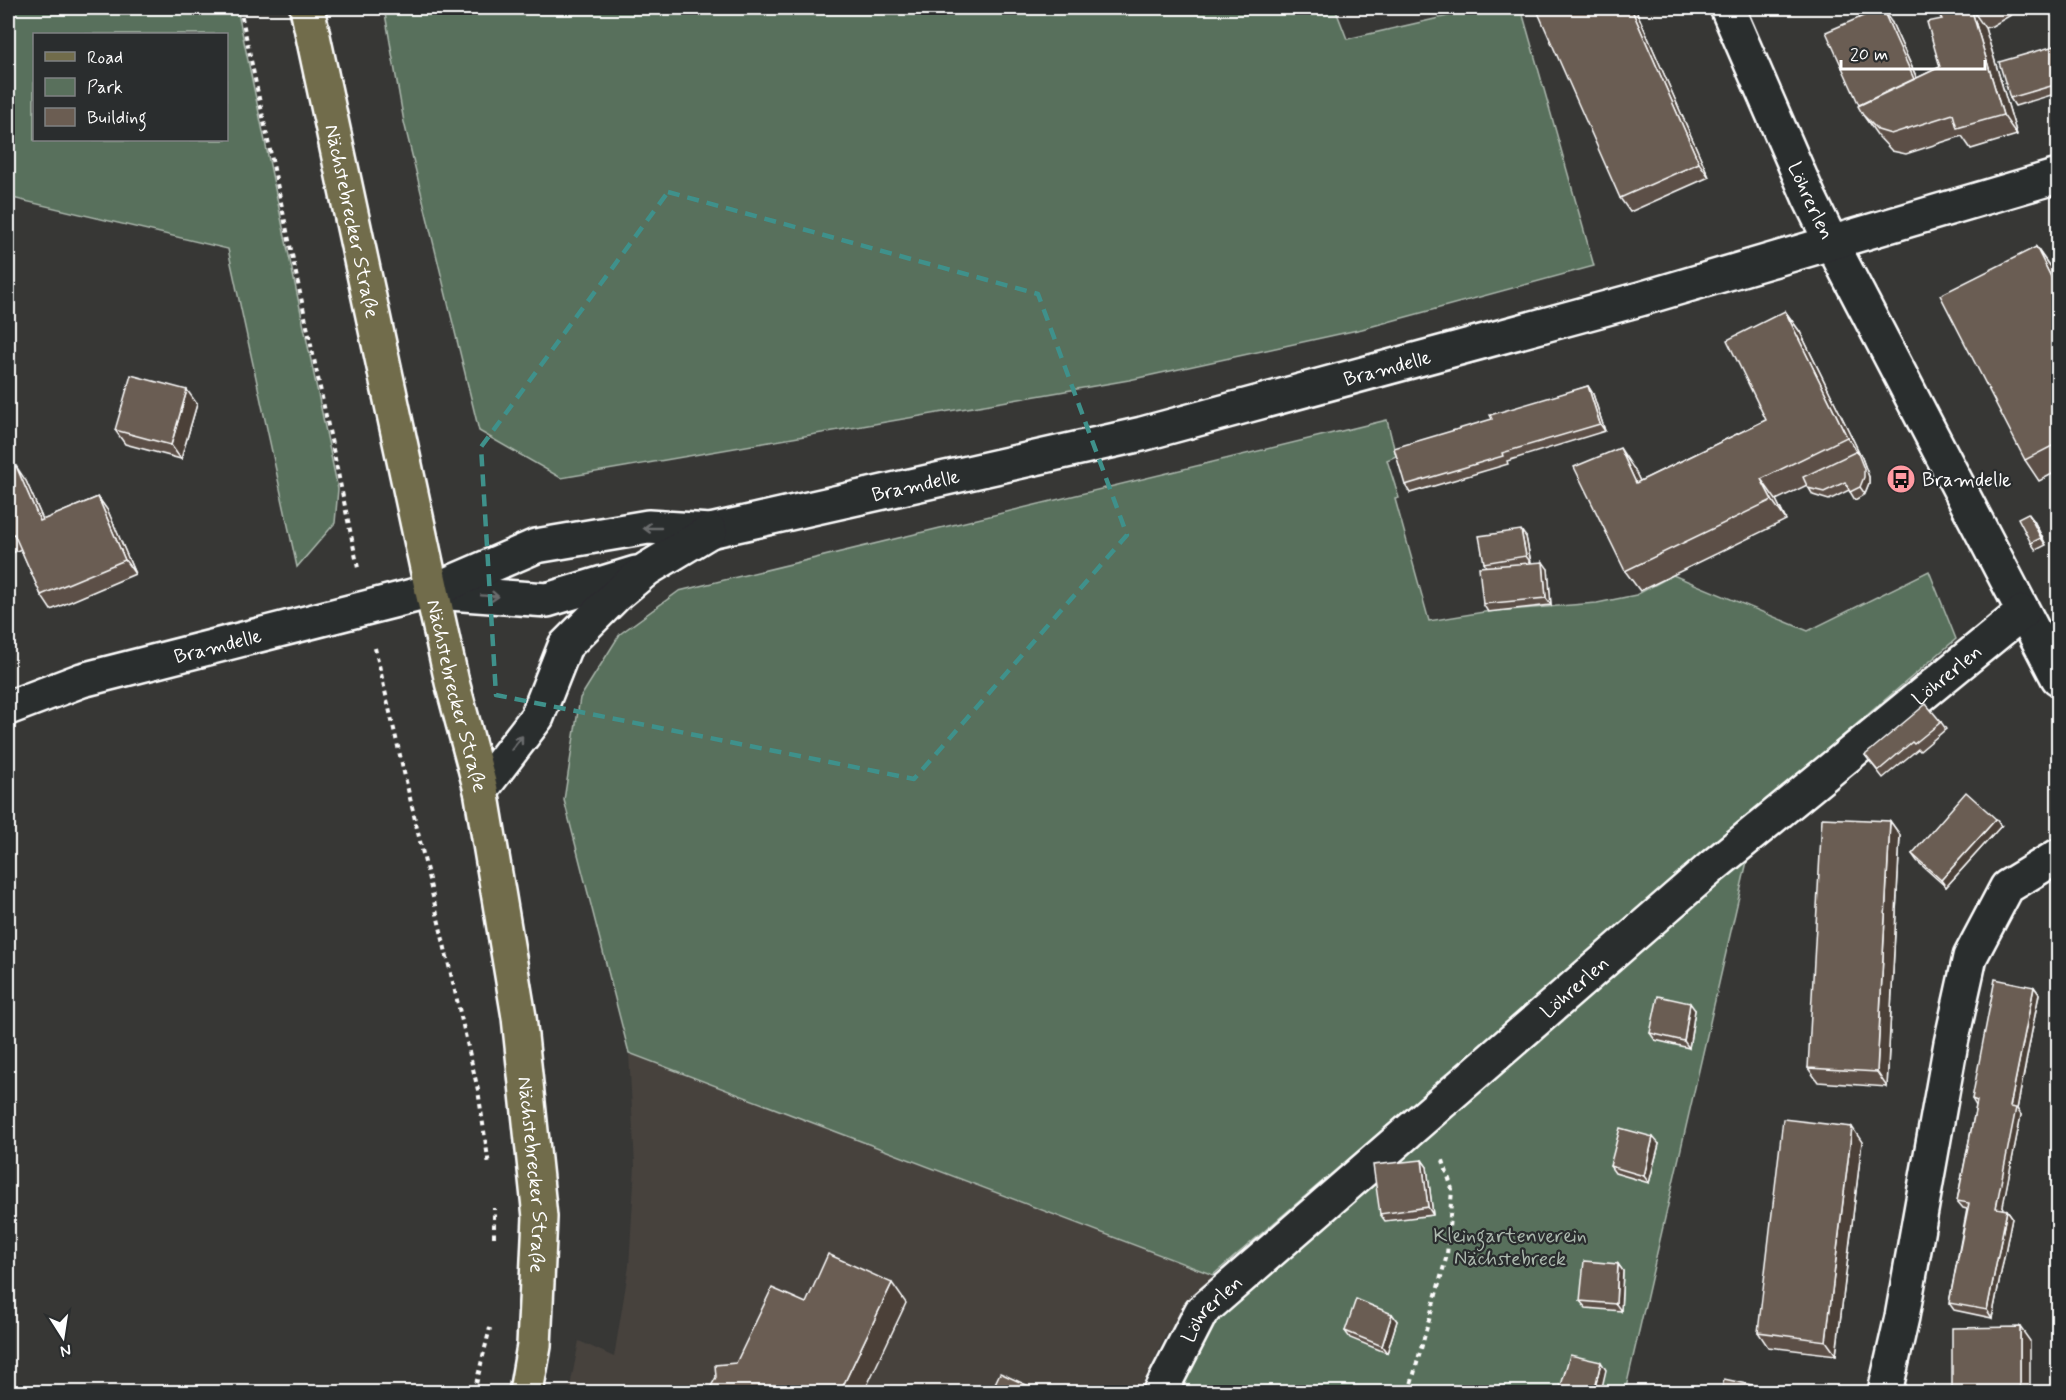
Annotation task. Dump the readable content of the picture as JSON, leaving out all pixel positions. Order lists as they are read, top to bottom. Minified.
{"streets":{"main road":["Nächstebrecker Straße"],"street":["Löhrerlen","Bramdelle"]},"crossings":[["Löhrerlen","Bramdelle"],["Nächstebrecker Straße","Bramdelle"]],"parks":["Kleingartenverein Nächstebreck"],"places":{"bus stop":["Bramdelle"]},"legend":["Road","Park","Building"],"scale_bar":"20 m","north":"bottom"}
